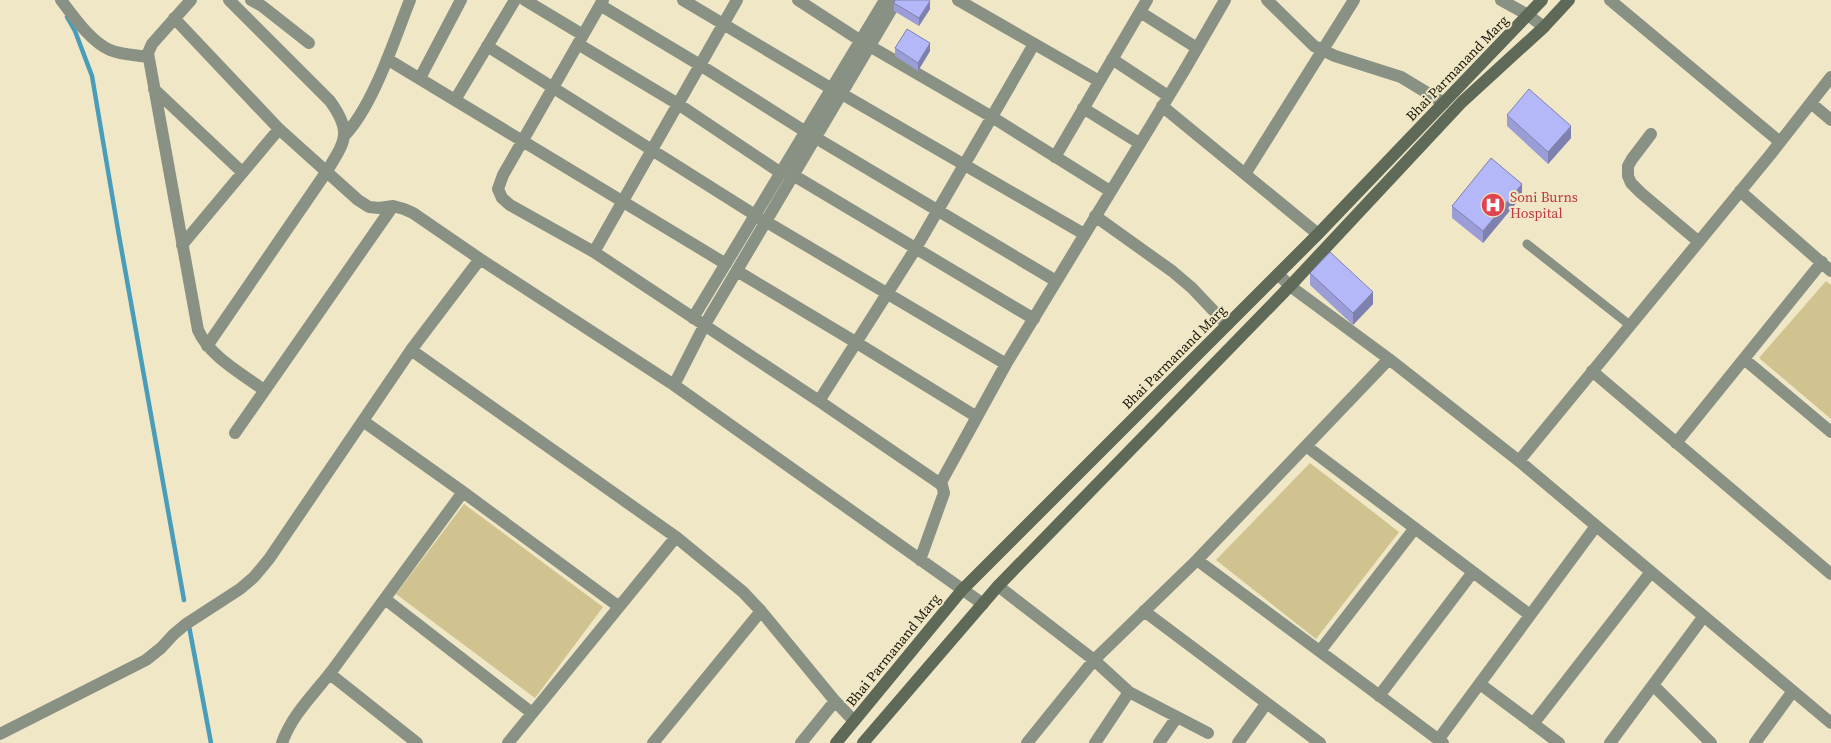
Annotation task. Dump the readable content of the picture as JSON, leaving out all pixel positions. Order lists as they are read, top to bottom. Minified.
{"streets":{"street":["Bhai Parmanand Marg"]},"places":{"hospital":["Soni Burns Hospital"]}}
